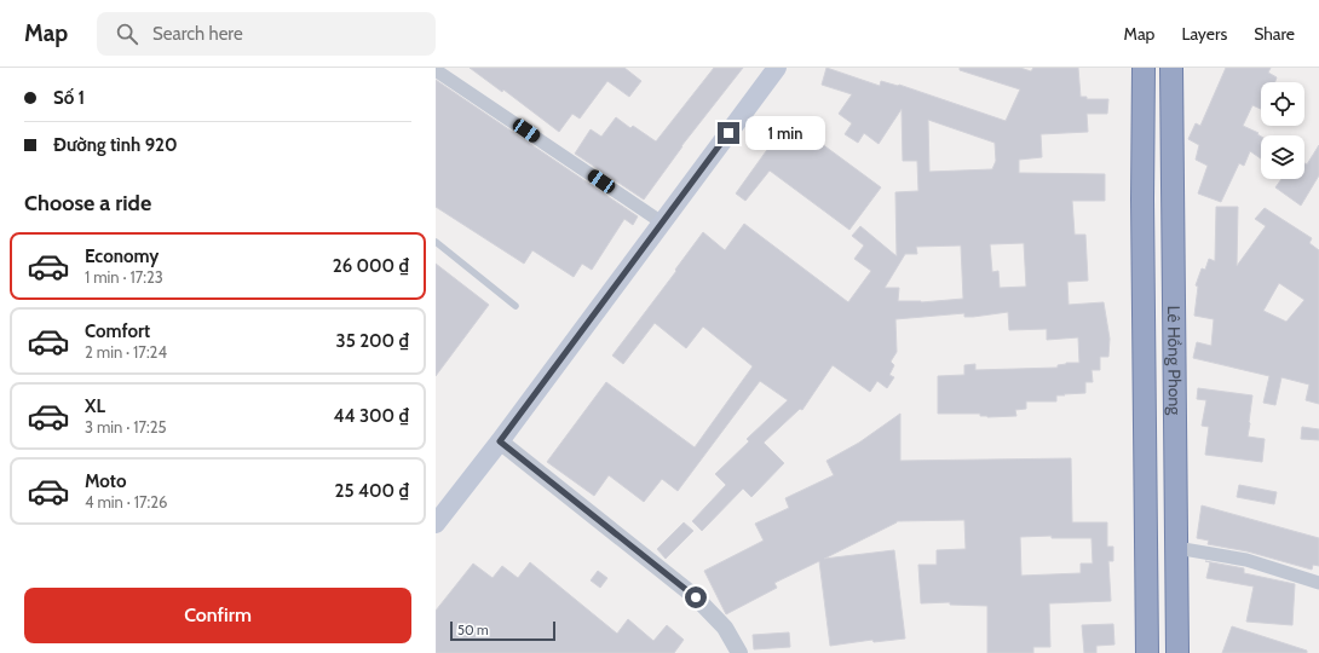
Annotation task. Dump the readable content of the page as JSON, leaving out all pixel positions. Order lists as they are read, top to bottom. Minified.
{"streets":{"highway":["Lê Hồng Phong"]},"scale_bar":"50 m","page":{"header":"Map","search":"Search here","nav":["Map","Layers","Share"],"banner":["Số 1","Đường tỉnh 920"],"bubble":"1 min","heading":"Choose a ride","list":[{"name":"Economy","note":"1 min · 17:23","value":"26 000 ₫"},{"name":"Comfort","note":"2 min · 17:24","value":"35 200 ₫"},{"name":"XL","note":"3 min · 17:25","value":"44 300 ₫"},{"name":"Moto","note":"4 min · 17:26","value":"25 400 ₫"}],"buttons":"Confirm","scale":"50 m"}}
